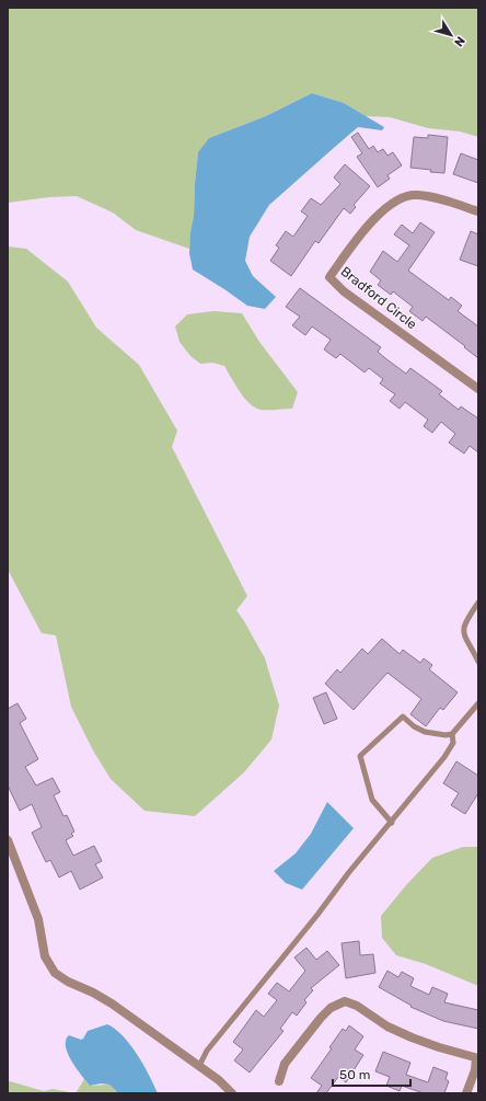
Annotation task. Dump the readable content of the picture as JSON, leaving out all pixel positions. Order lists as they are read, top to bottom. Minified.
{"streets":{"street":["Bradford Circle"]},"scale_bar":"50 m","north":"bottom right"}
